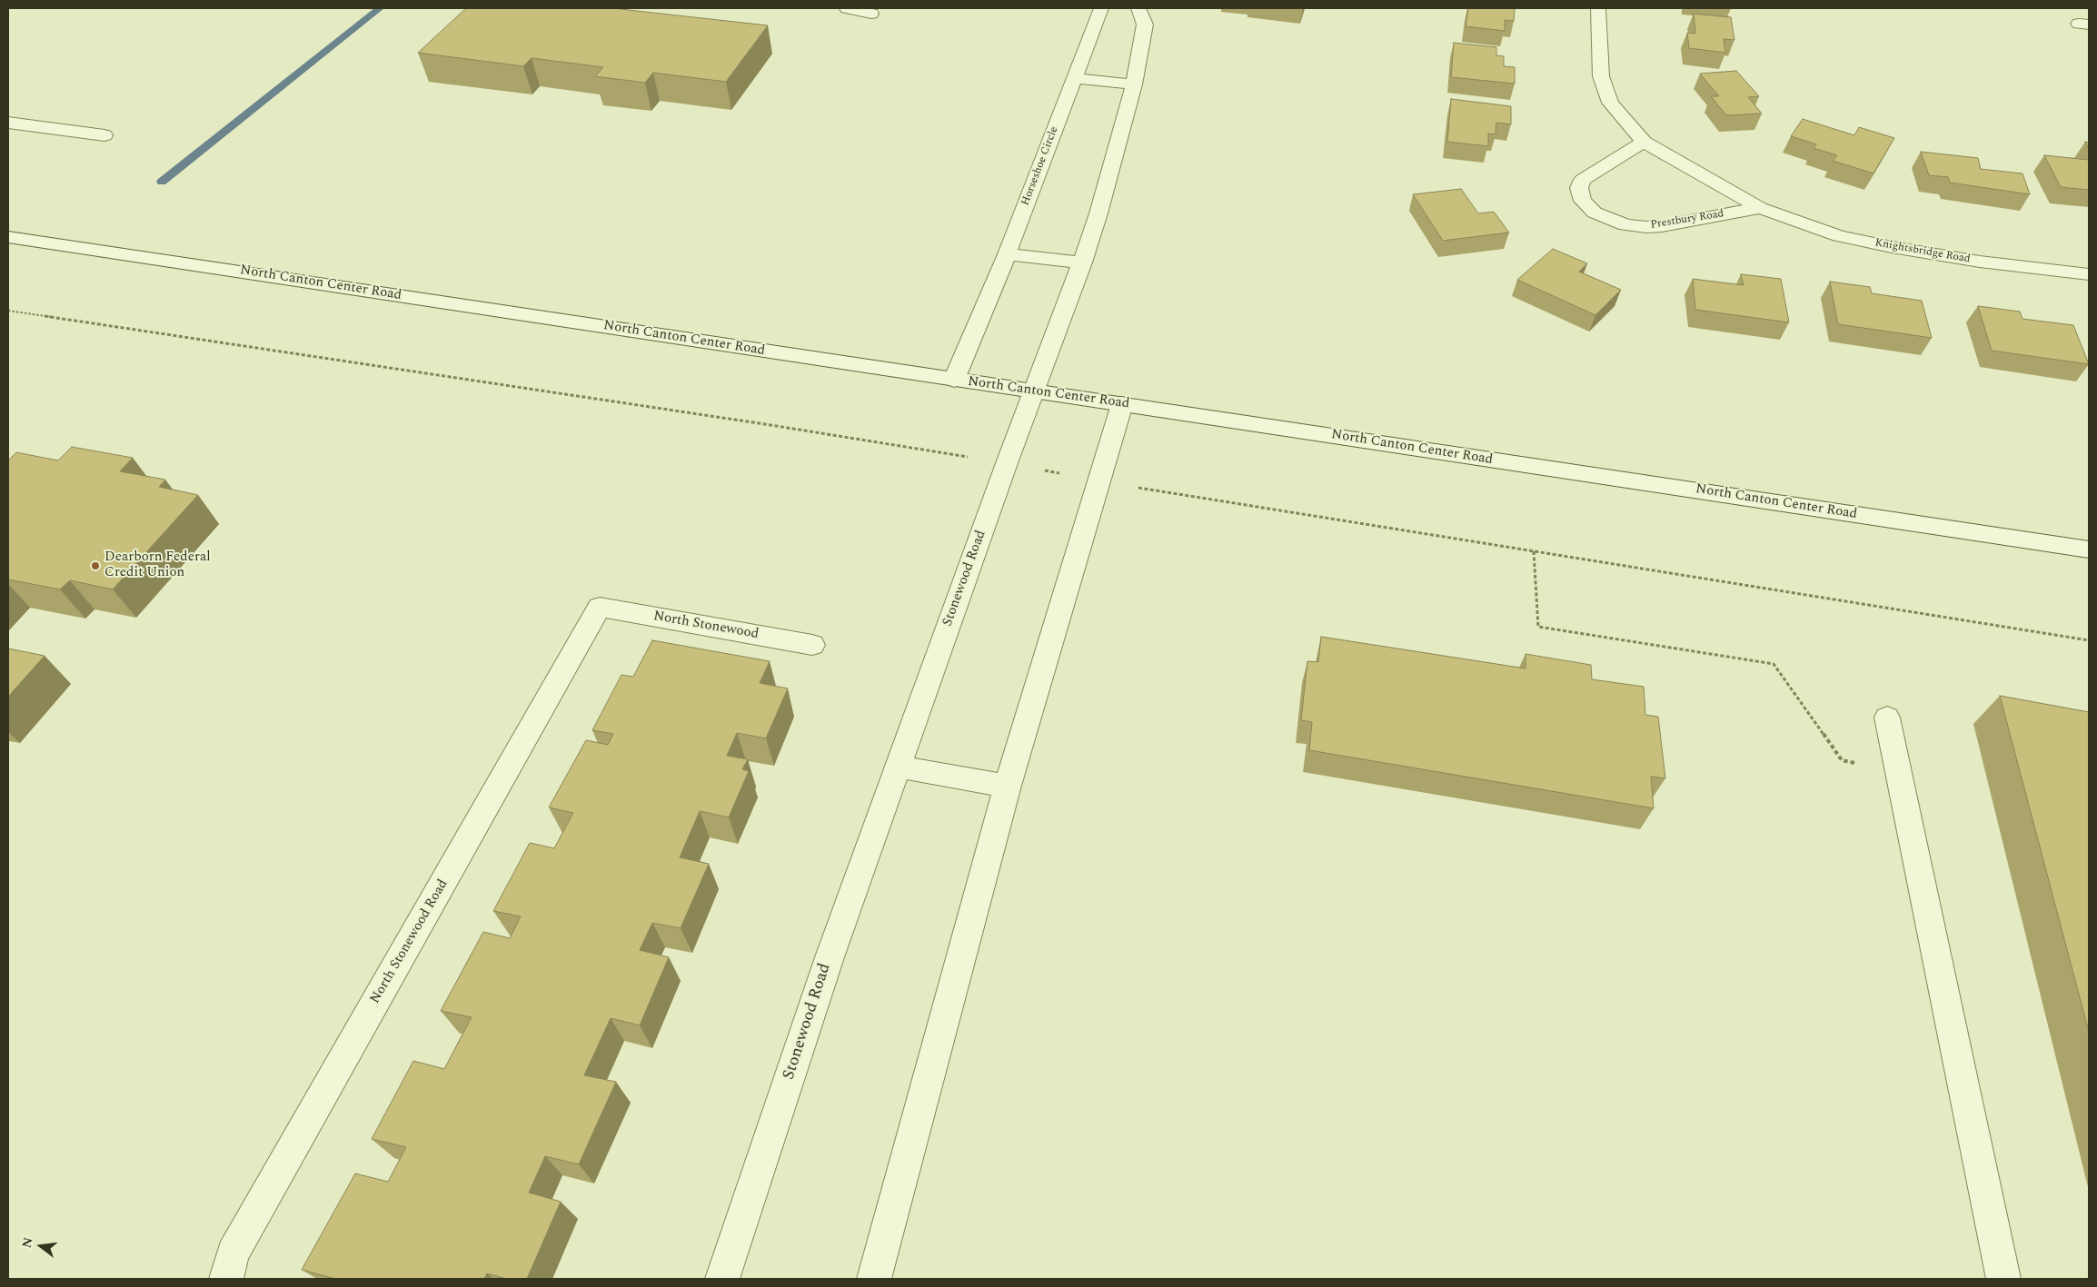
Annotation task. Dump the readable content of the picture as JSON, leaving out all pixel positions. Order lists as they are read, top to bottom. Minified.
{"streets":{"street":["Horseshoe Circle","Prestbury Road","Knightsbridge Road","North Canton Center Road","Stonewood Road","North Stonewood","North Stonewood Road"]},"crossings":[["Horseshoe Circle","North Canton Center Road"],["Prestbury Road","Knightsbridge Road"],["North Canton Center Road","Stonewood Road"],["North Stonewood","North Stonewood Road"]],"places":["Dearborn Federal Credit Union"],"north":"left"}
